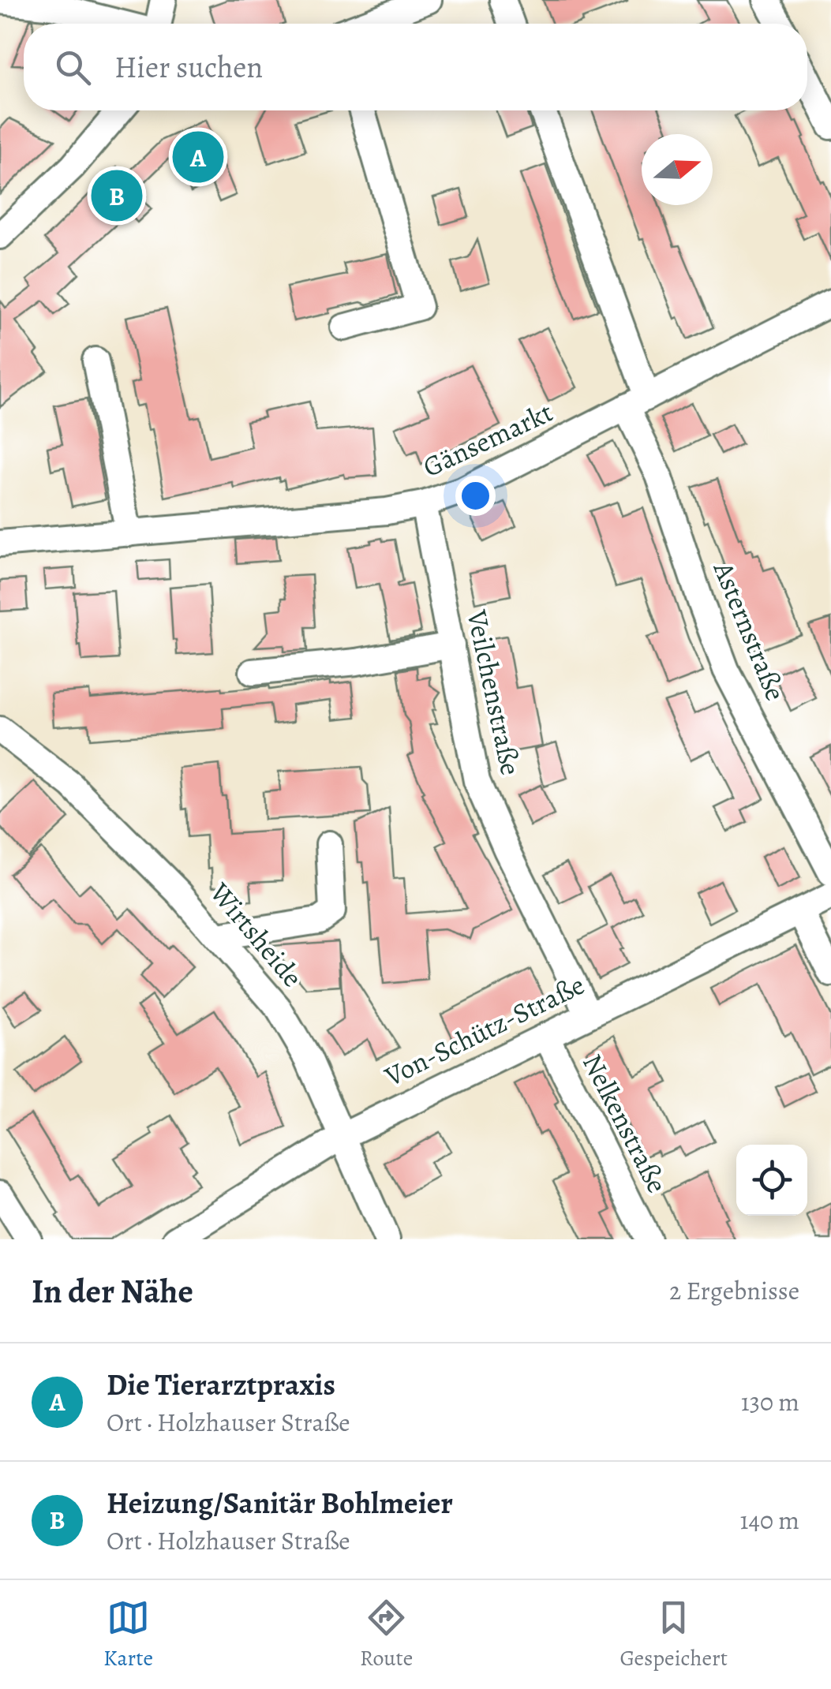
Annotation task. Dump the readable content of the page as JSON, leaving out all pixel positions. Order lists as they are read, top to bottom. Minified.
{"streets":{"street":["Gänsemarkt","Asternstraße","Veilchenstraße","Wirtsheide","Von-Schütz-Straße","Nelkenstraße"]},"crossings":[["Gänsemarkt","Asternstraße"],["Gänsemarkt","Veilchenstraße"],["Veilchenstraße","Von-Schütz-Straße"],["Wirtsheide","Von-Schütz-Straße"],["Von-Schütz-Straße","Nelkenstraße"]],"north":"right","page":{"search":"Hier suchen","pins":["A","B"],"heading":["In der Nähe","2 Ergebnisse"],"list":[{"mark":"A","name":"Die Tierarztpraxis","note":"Ort · Holzhauser Straße","value":"130 m"},{"mark":"B","name":"Heizung/Sanitär Bohlmeier","note":"Ort · Holzhauser Straße","value":"140 m"}],"nav":["Karte","Route","Gespeichert"]}}
